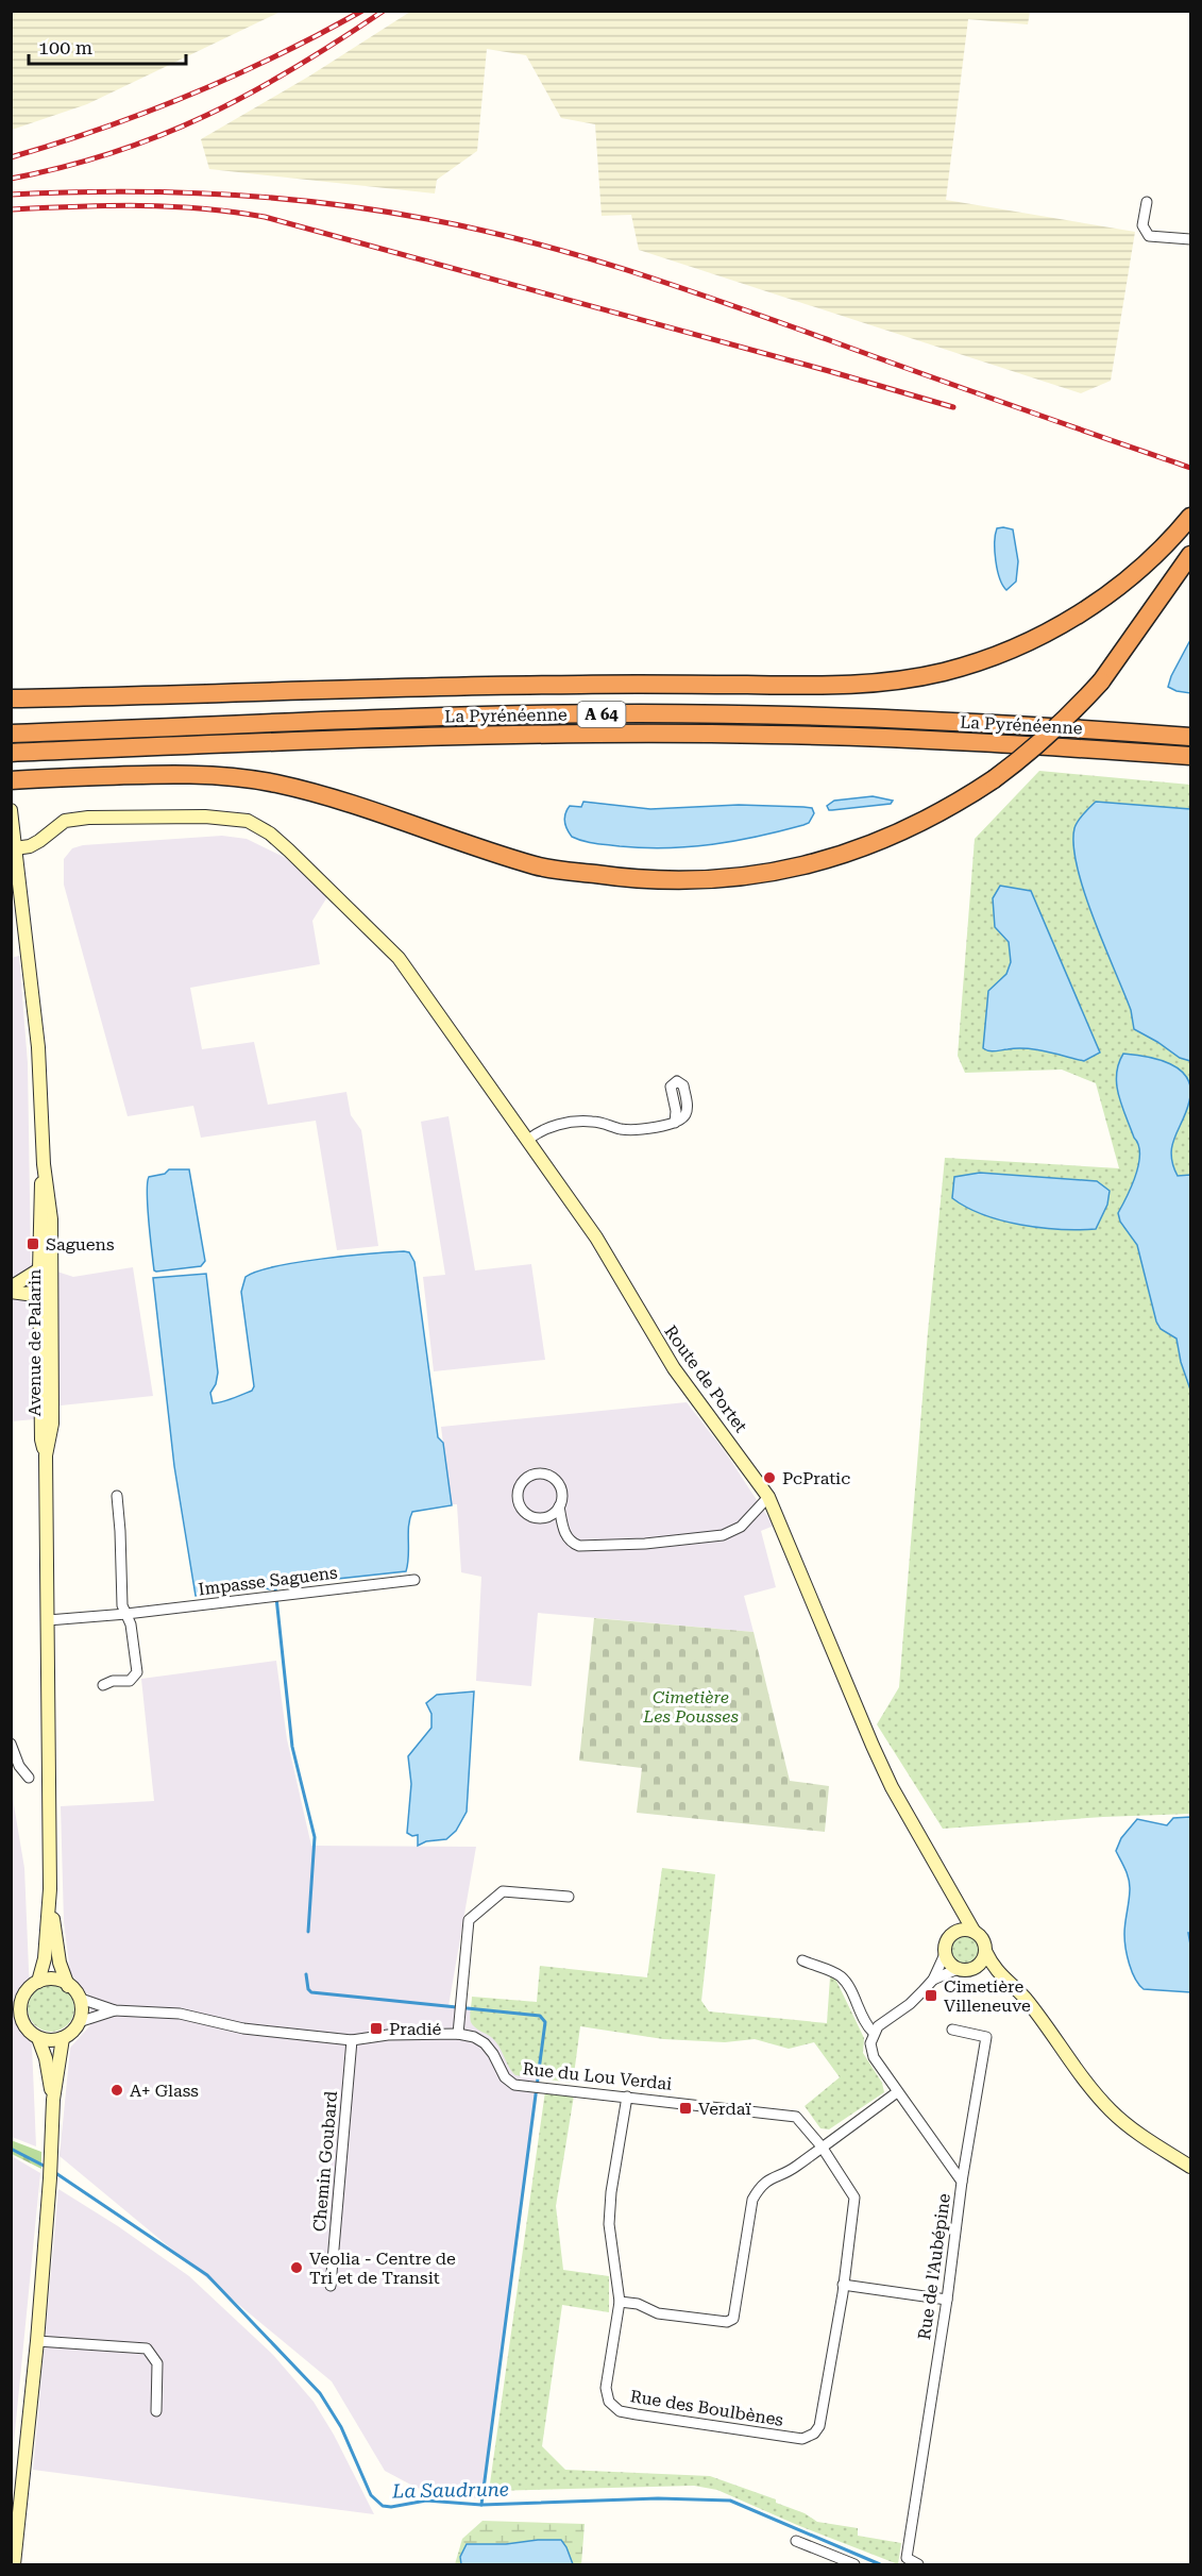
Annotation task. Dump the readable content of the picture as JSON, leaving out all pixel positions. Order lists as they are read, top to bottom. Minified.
{"streets":{"highway":["A 64","La Pyrénéenne"],"main road":["Avenue de Palarin","Route de Portet"],"street":["Impasse Saguens","Rue du Lou Verdai","Chemin Goubard","Rue de l'Aubépine","Rue des Boulbènes"]},"crossings":[["Avenue de Palarin","Route de Portet"],["Avenue de Palarin","Impasse Saguens"],["Avenue de Palarin","Rue du Lou Verdai"],["Rue du Lou Verdai","Chemin Goubard"],["Rue du Lou Verdai","Rue des Boulbènes"]],"water":["La Saudrune"],"parks":["Cimetière Les Pousses"],"places":{"transit":["Saguens","Cimetière Villeneuve","Pradié","Verdaï"],"other":["PcPratic","A+ Glass","Veolia - Centre de Tri et de Transit"]},"scale_bar":"100 m"}
